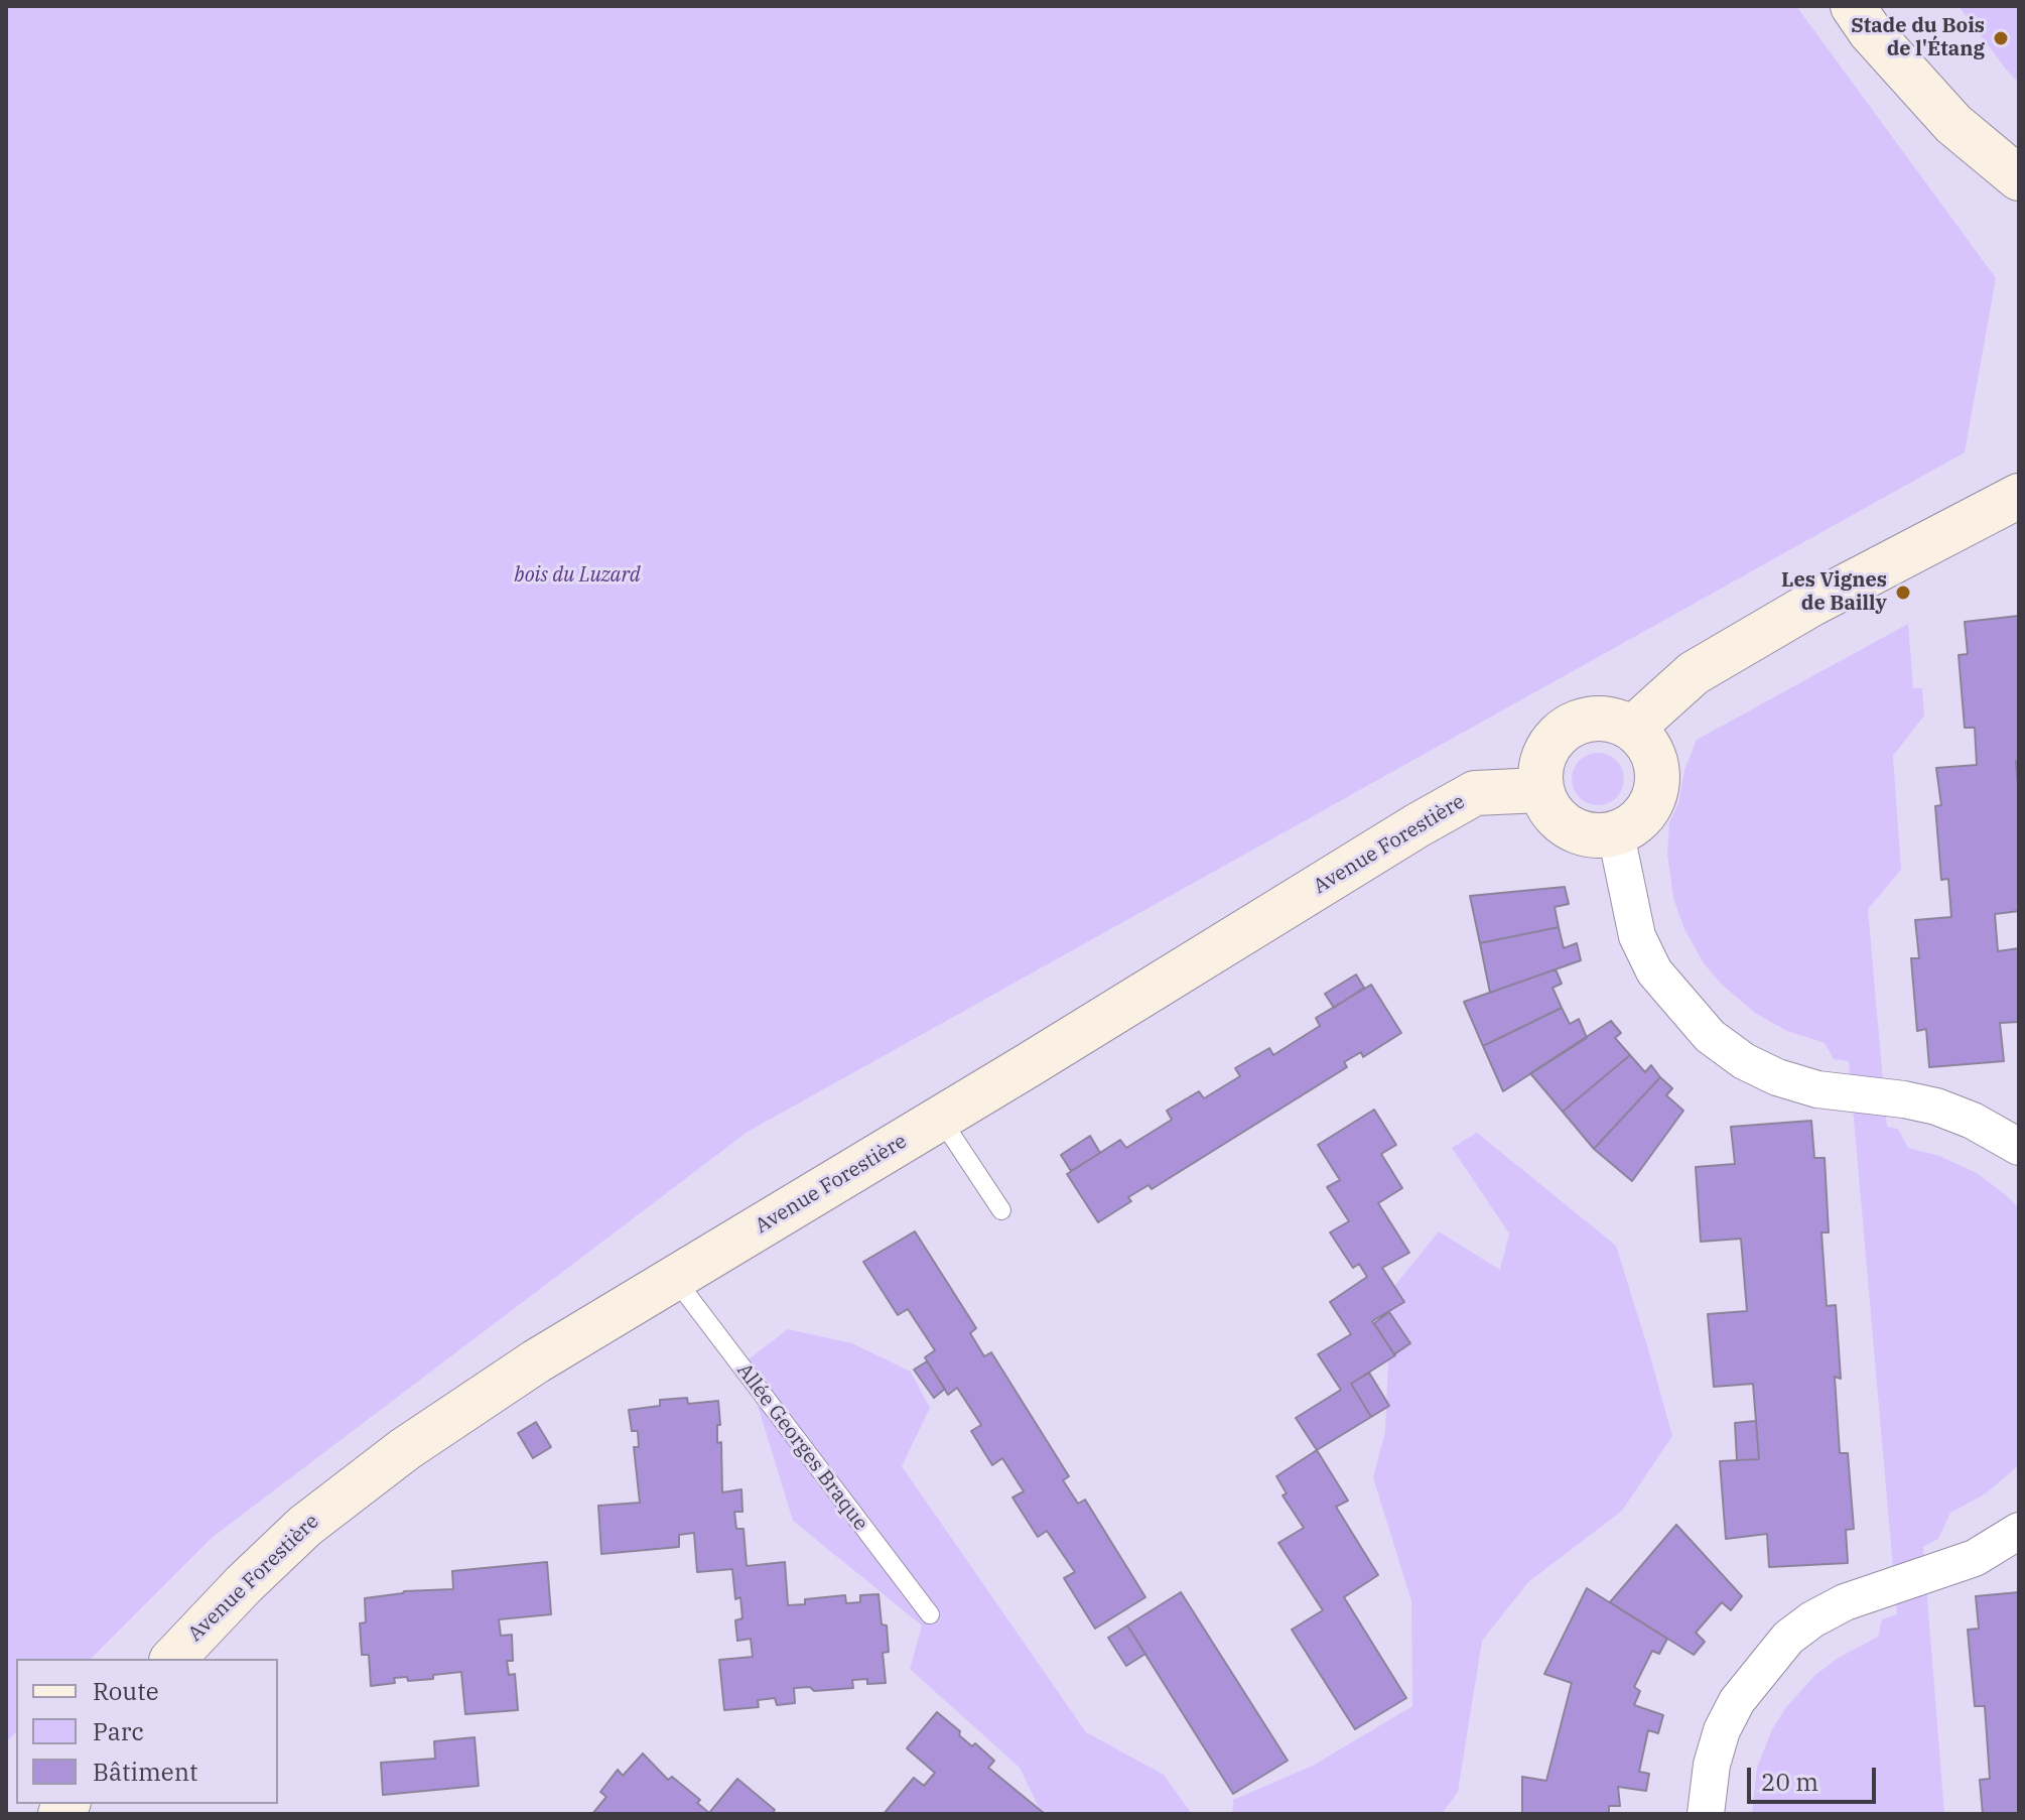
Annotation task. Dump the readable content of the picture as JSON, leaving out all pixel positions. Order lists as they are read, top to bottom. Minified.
{"streets":{"street":["Avenue Forestière"],"lane":["Allée Georges Braque"]},"crossings":[["Avenue Forestière","Allée Georges Braque"]],"parks":["bois du Luzard"],"places":["Stade du Bois de l'Étang","Les Vignes de Bailly"],"legend":["Route","Parc","Bâtiment"],"scale_bar":"20 m"}
